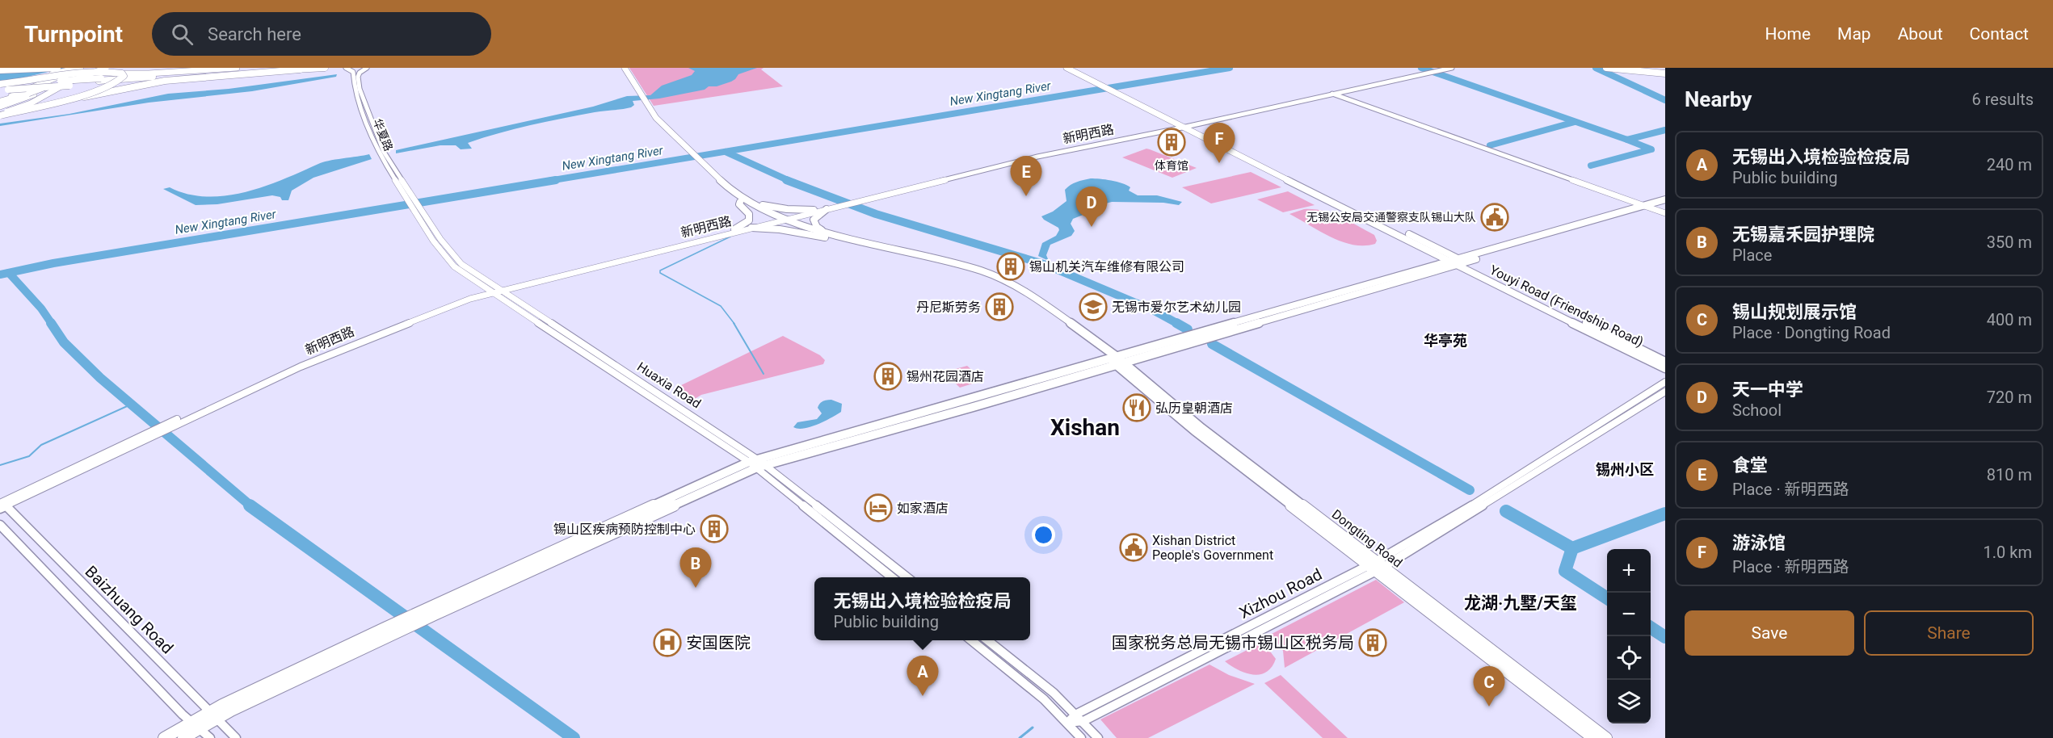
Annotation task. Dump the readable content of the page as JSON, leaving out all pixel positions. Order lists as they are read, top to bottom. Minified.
{"streets":{"main road":["Youyi Road (Friendship Road)","Dongting Road"],"street":["新明西路","华夏路","Huaxia Road","Xizhou Road","Baizhuang Road"]},"crossings":[["新明西路","Huaxia Road"],["新明西路","Baizhuang Road"],["华夏路","Huaxia Road"],["Dongting Road","Xizhou Road"]],"districts":["华亭苑","Xishan","锡州小区","龙湖·九墅/天玺"],"water":["New Xingtang River"],"places":{"building":["体育馆","锡山机关汽车维修有限公司","丹尼斯劳务","锡州花园酒店","锡山区疾病预防控制中心","国家税务总局无锡市锡山区税务局"],"public building":["无锡公安局交通警察支队锡山大队","Xishan District People's Government"],"school or university":["无锡市爱尔艺术幼儿园"],"restaurant":["弘历皇朝酒店"],"hotel":["如家酒店"],"hospital":["安国医院"]},"page":{"header":"Turnpoint","search":"Search here","nav":["Home","Map","About","Contact"],"heading":["Nearby","6 results"],"pins":["F","E","D","B","A","C"],"list":[{"mark":"A","name":"无锡出入境检验检疫局","note":"Public building","value":"240 m"},{"mark":"B","name":"无锡嘉禾园护理院","note":"Place","value":"350 m"},{"mark":"C","name":"锡山规划展示馆","note":"Place · Dongting Road","value":"400 m"},{"mark":"D","name":"天一中学","note":"School","value":"720 m"},{"mark":"E","name":"食堂","note":"Place · 新明西路","value":"810 m"},{"mark":"F","name":"游泳馆","note":"Place · 新明西路","value":"1.0 km"}],"map_buttons":["+","−"],"popup":["无锡出入境检验检疫局","Public building"],"buttons":["Save","Share"]}}
